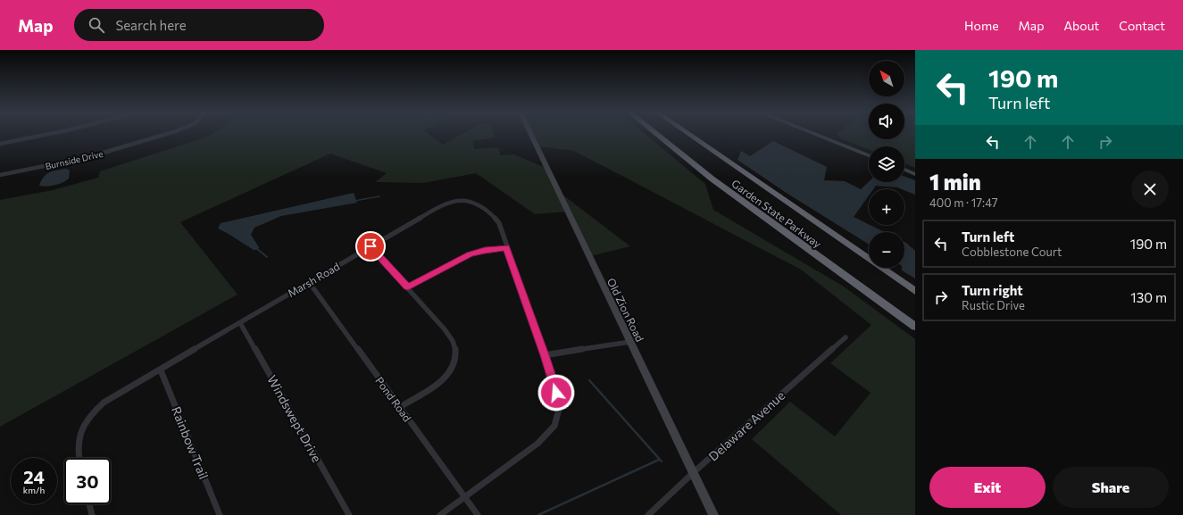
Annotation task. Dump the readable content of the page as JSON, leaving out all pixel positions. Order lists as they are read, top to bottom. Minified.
{"streets":{"highway":["Garden State Parkway"],"street":["Burnside Drive","Marsh Road","Old Zion Road","Pond Road","Windswept Drive","Delaware Avenue","Rainbow Trail"]},"crossings":[["Marsh Road","Pond Road"],["Marsh Road","Windswept Drive"],["Marsh Road","Rainbow Trail"],["Old Zion Road","Delaware Avenue"]],"north":"top left","page":{"header":"Map","search":"Search here","nav":["Home","Map","About","Contact"],"turn":["190 m","Turn left"],"map_buttons":["+","−"],"heading":["1 min","400 m · 17:47"],"list":[{"name":"Turn left","note":"Cobblestone Court","value":"190 m"},{"name":"Turn right","note":"Rustic Drive","value":"130 m"}],"speed":"24 km/h","limit":"30","buttons":["Exit","Share"]}}
